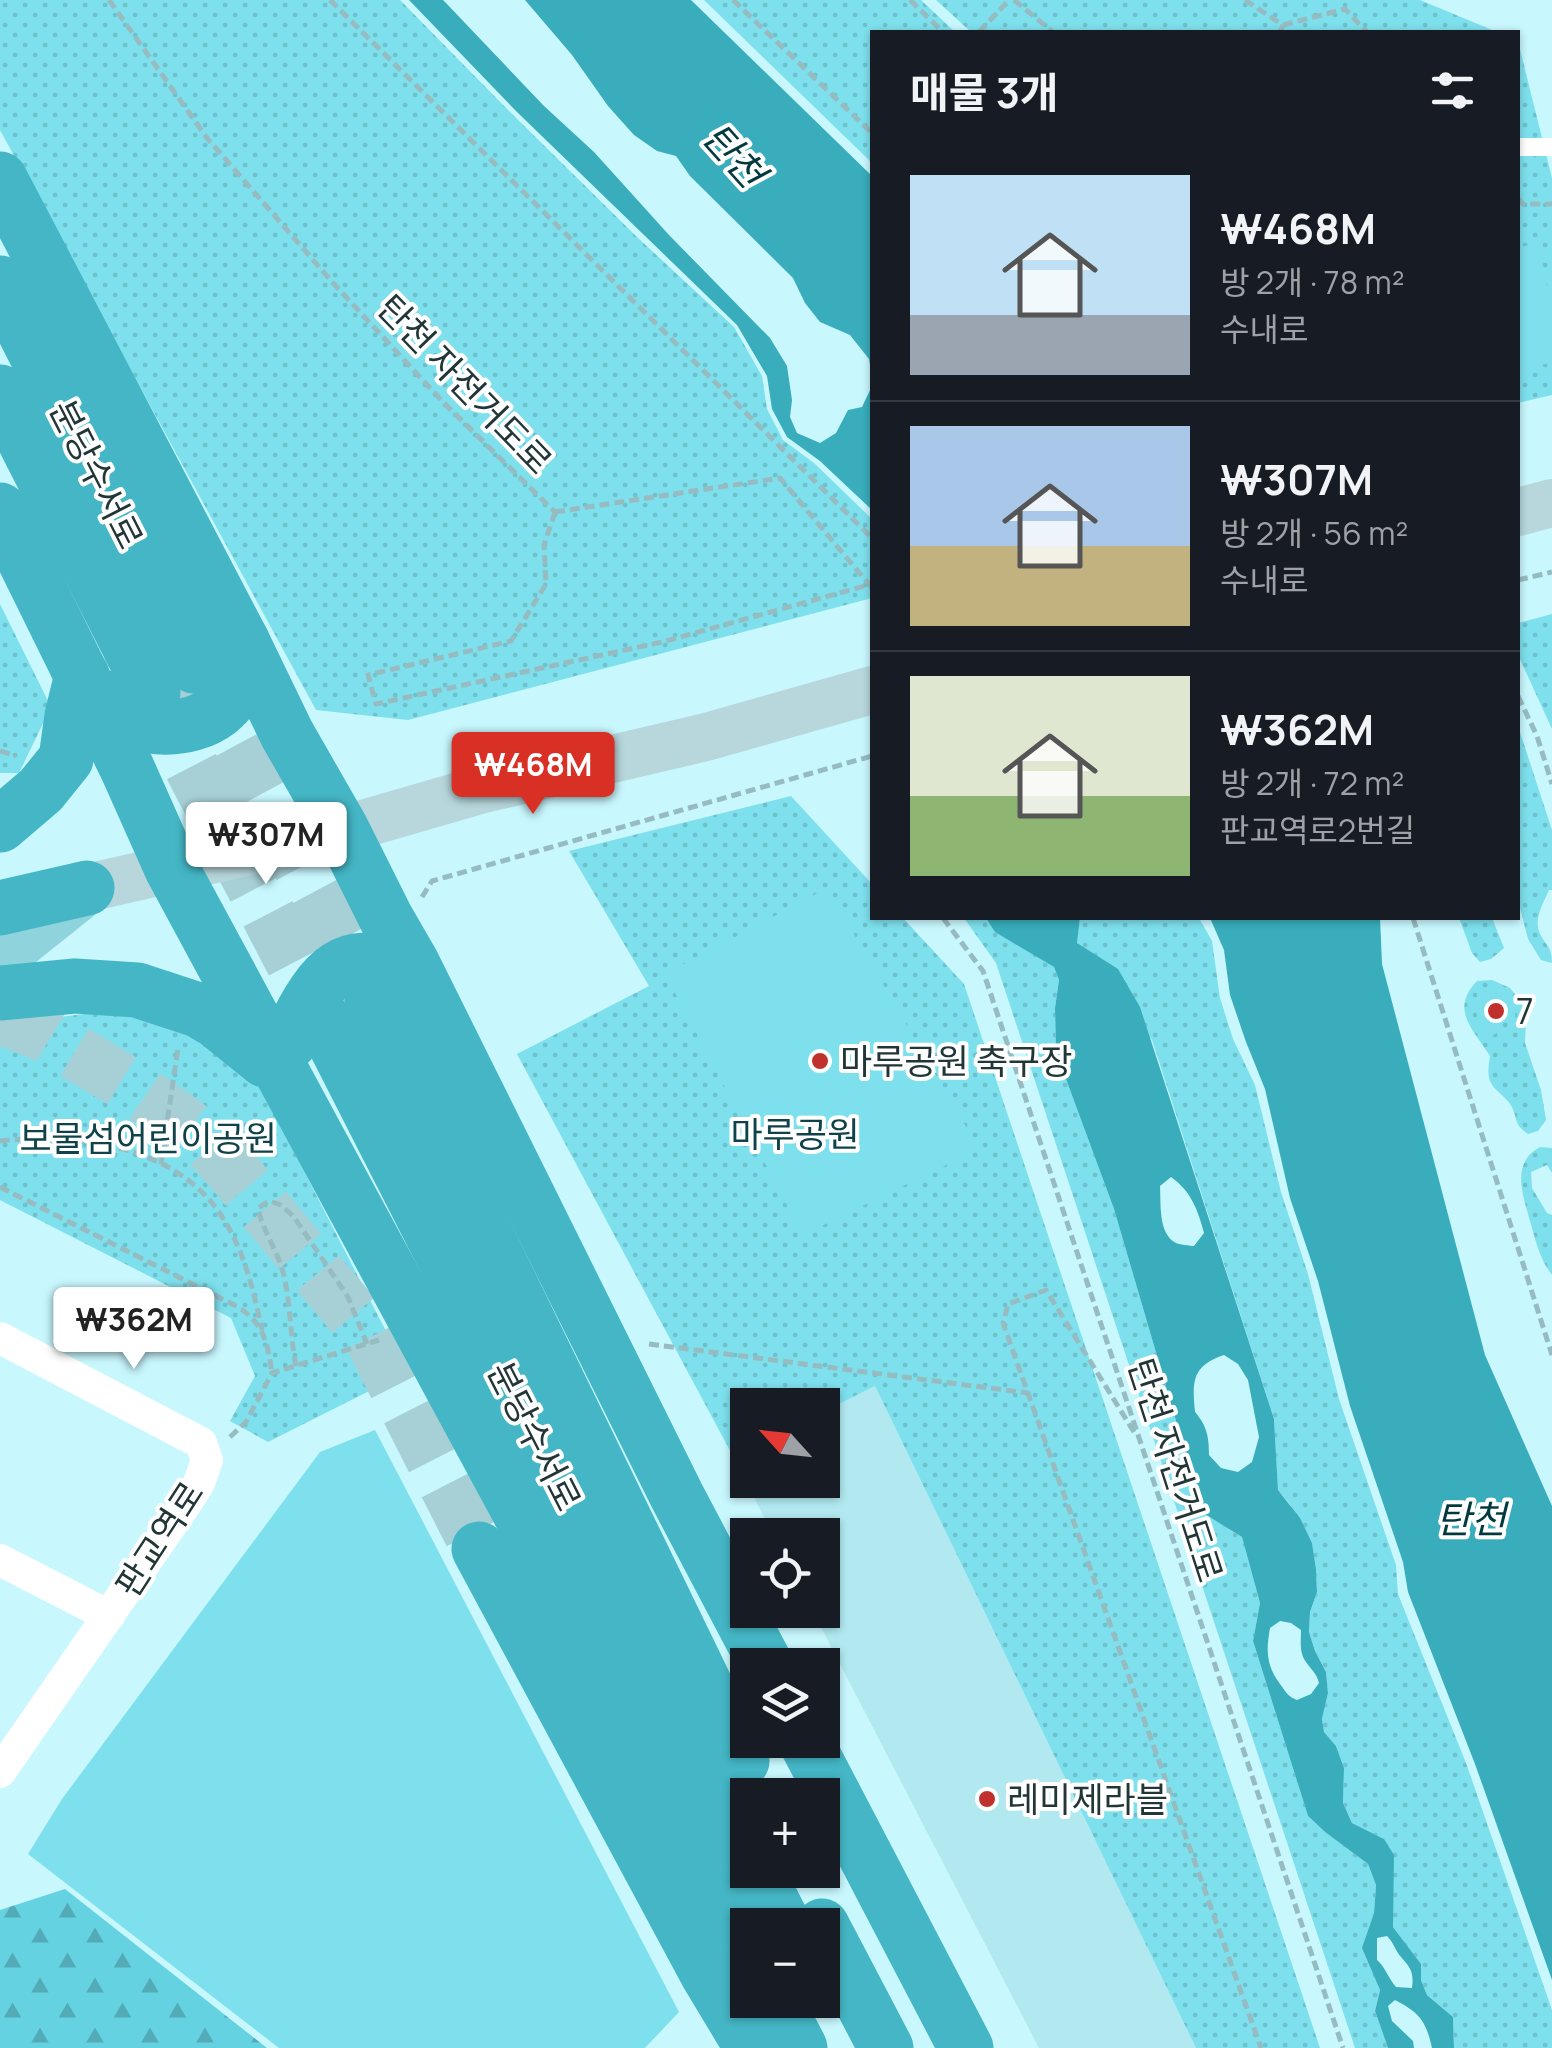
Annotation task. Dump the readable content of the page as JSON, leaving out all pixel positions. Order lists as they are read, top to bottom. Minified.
{"streets":{"highway":["분당수서로"],"street":["판교역로"],"path":["탄천 자전거도로"]},"water":["탄천"],"parks":["마루공원","보물섬어린이공원"],"places":["7","마루공원 축구장","레미제라블"],"north":"top left","page":{"heading":"매물 3개","list":[{"name":"₩468M","note":"방 2개 · 78 m² · 수내로"},{"name":"₩307M","note":"방 2개 · 56 m² · 수내로"},{"name":"₩362M","note":"방 2개 · 72 m² · 판교역로2번길"}],"price":["₩468M","₩307M","₩362M"],"map_buttons":["+","−"]}}
